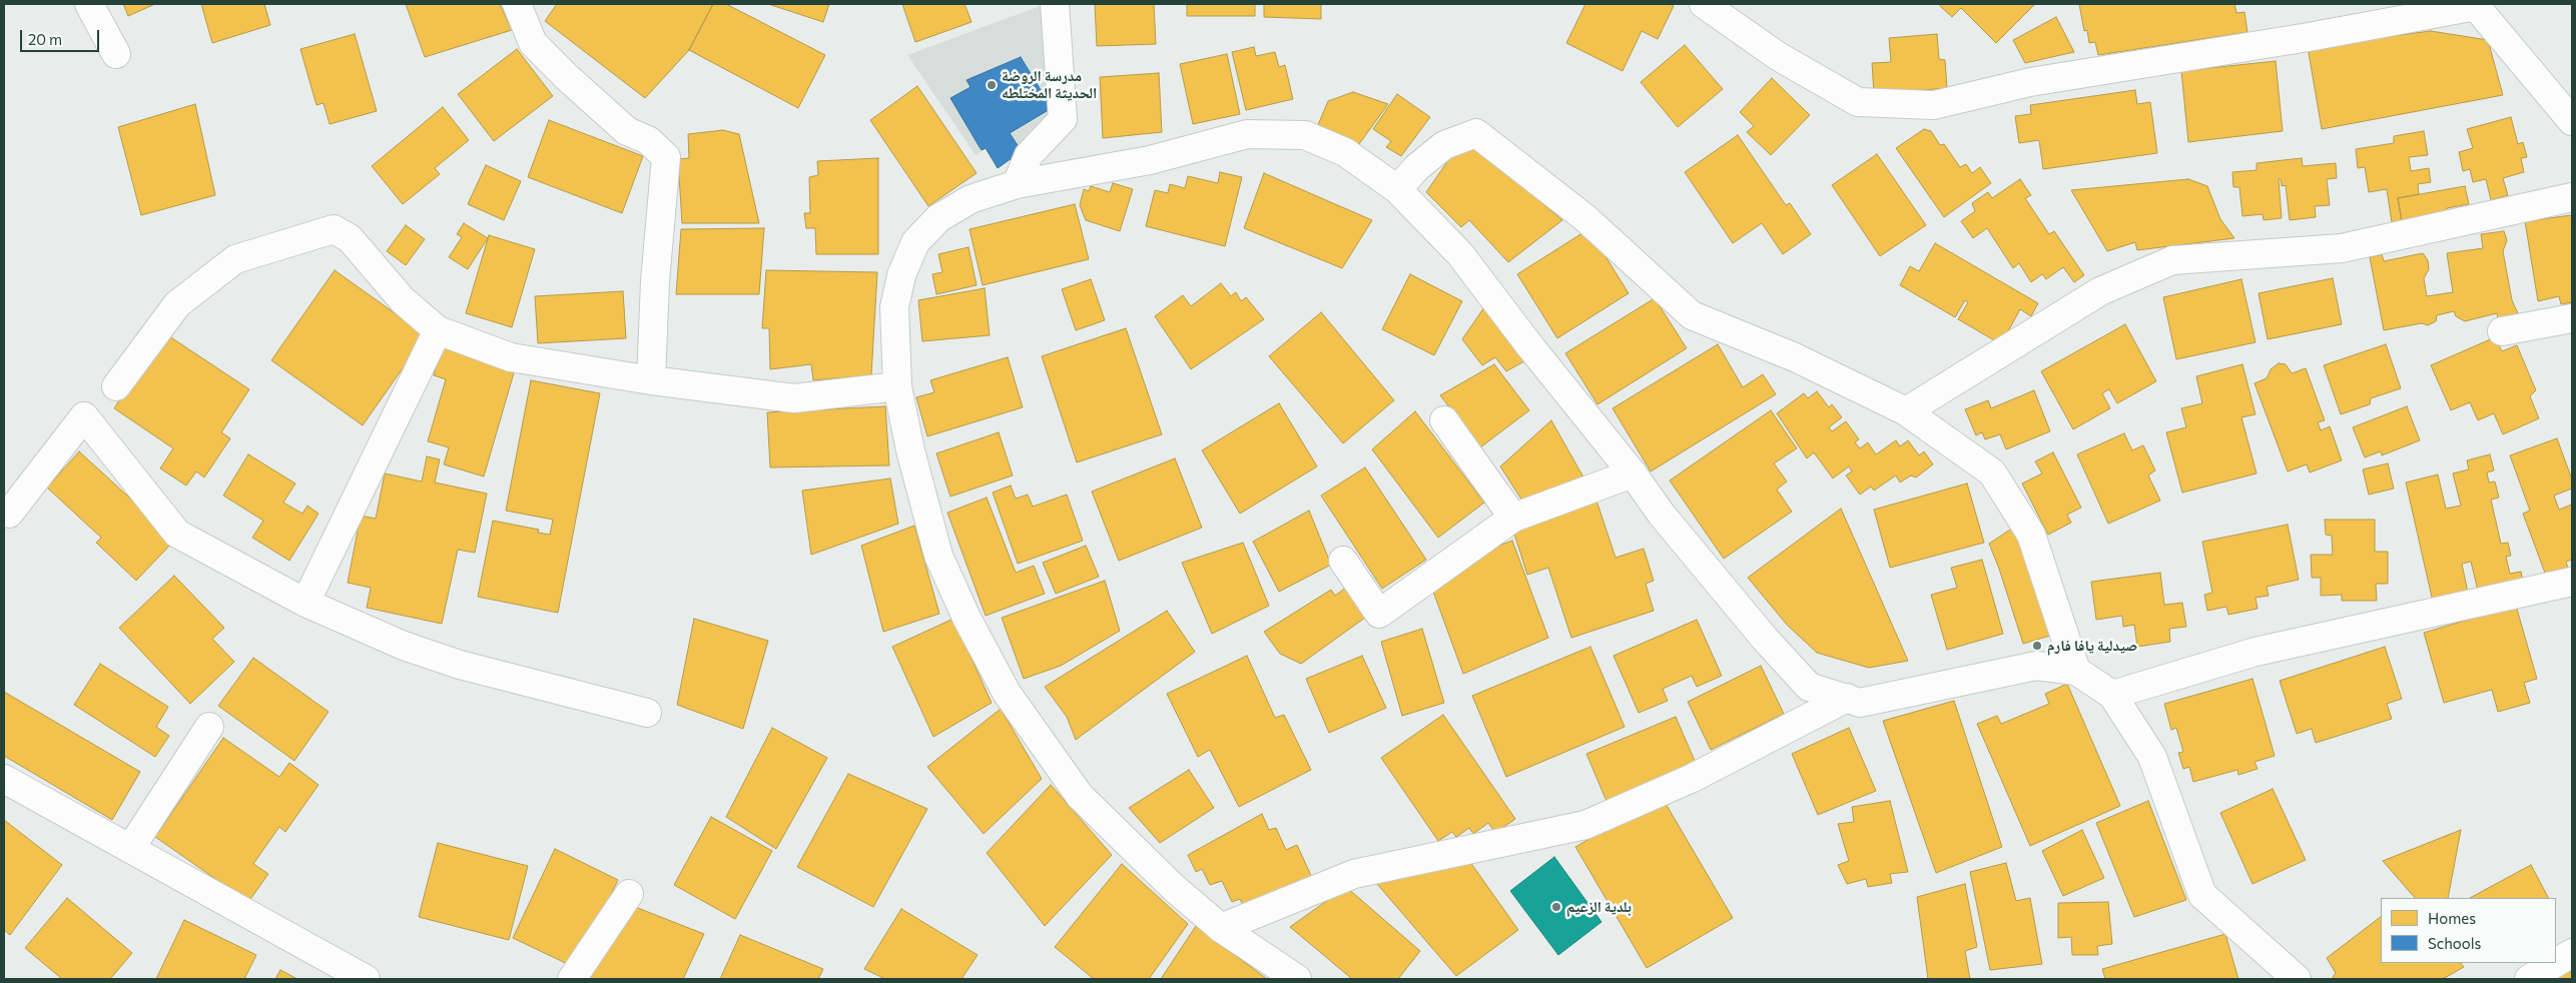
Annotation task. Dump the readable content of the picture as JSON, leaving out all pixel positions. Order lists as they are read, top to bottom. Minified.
{"places":["مدرسة الروضة الحديثة المختلطه","صيدلية يافا فارم","بلدية الزعيم"],"legend":["Homes","Schools"],"scale_bar":"20 m"}
